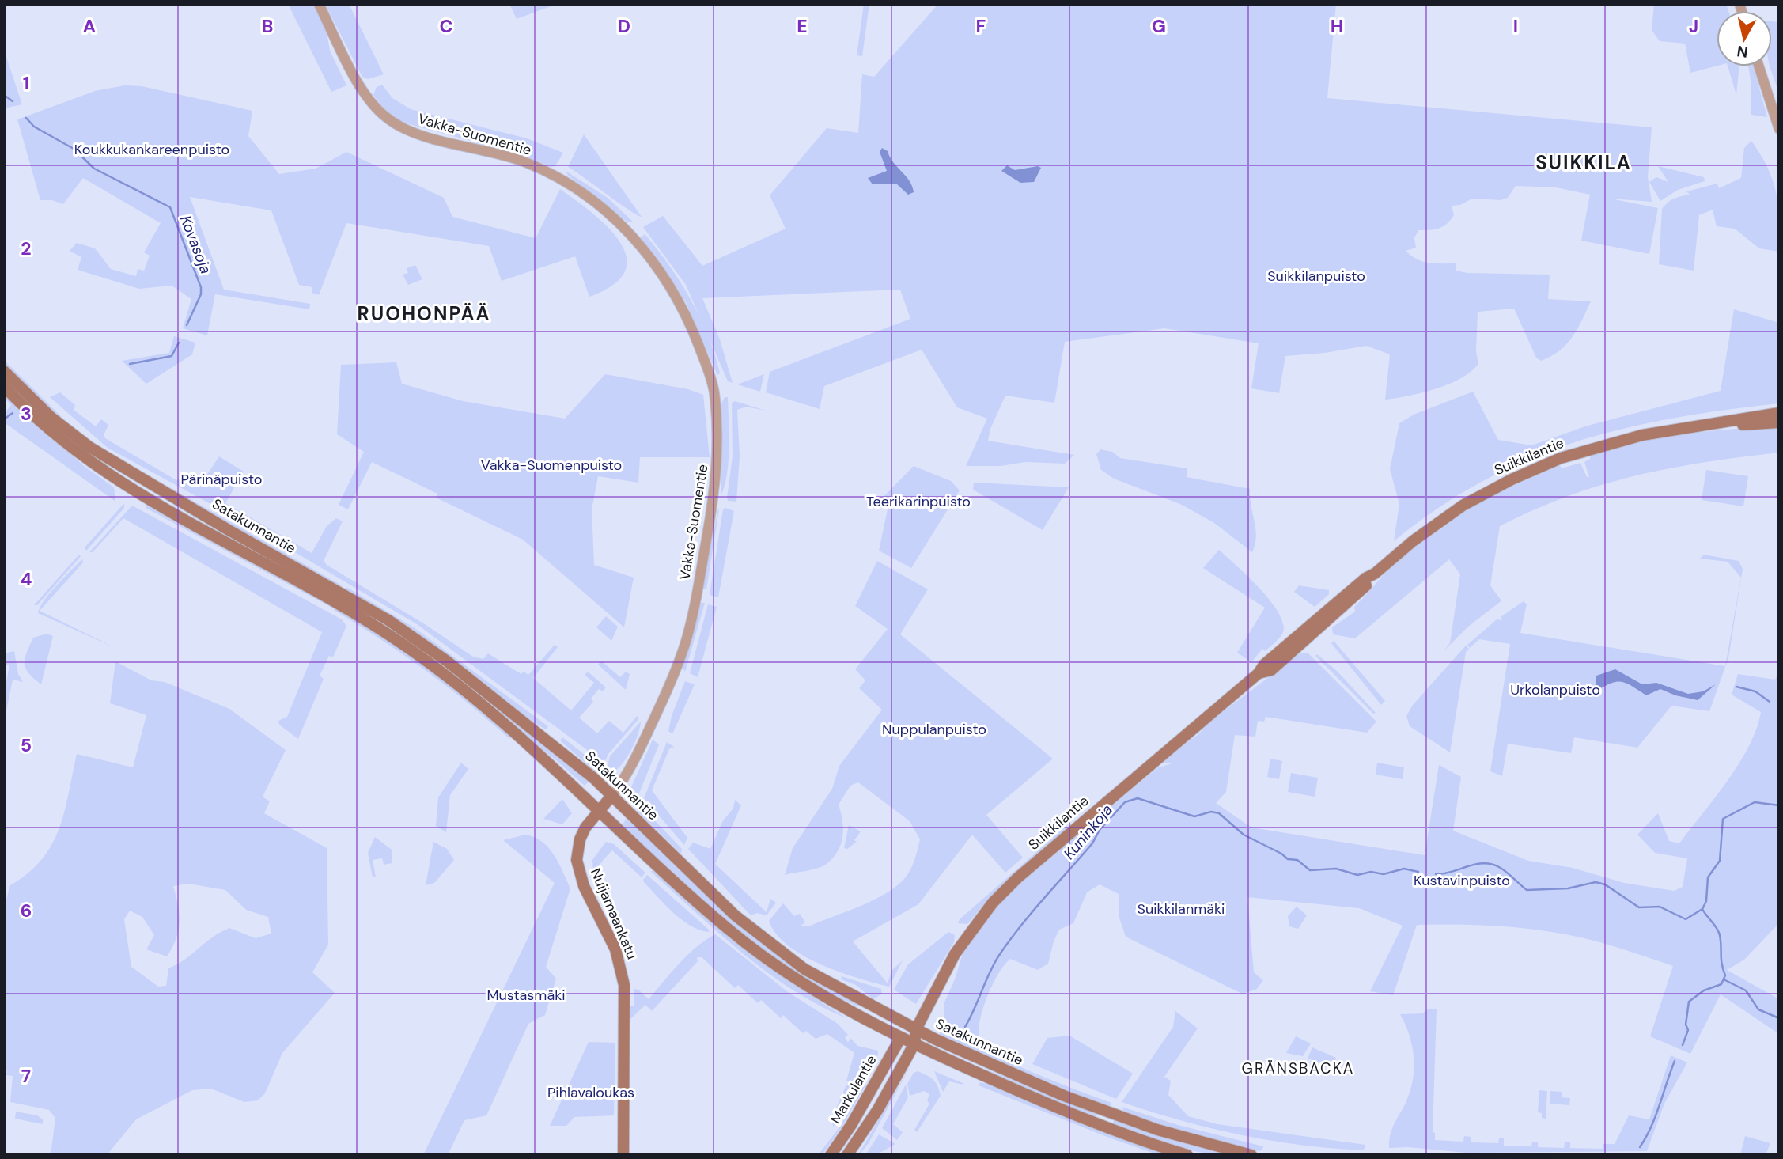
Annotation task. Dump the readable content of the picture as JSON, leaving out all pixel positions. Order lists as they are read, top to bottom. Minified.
{"streets":{"main road":["Suikkilantie","Satakunnantie","Nuijamaankatu","Markulantie"],"street":["Vakka-Suomentie"]},"crossings":[["Vakka-Suomentie","Satakunnantie"],["Vakka-Suomentie","Nuijamaankatu"],["Suikkilantie","Satakunnantie"],["Satakunnantie","Nuijamaankatu"],["Satakunnantie","Markulantie"]],"districts":["SUIKKILA","RUOHONPÄÄ","GRÄNSBACKA"],"water":["Kovasoja","Kuninkoja"],"parks":["Koukkukankareenpuisto","Suikkilanpuisto","Vakka-Suomenpuisto","Pärinäpuisto","Teerikarinpuisto","Urkolanpuisto","Nuppulanpuisto","Kustavinpuisto","Suikkilanmäki","Mustasmäki","Pihlavaloukas"],"north":"bottom","grid":{"columns":["A","B","C","D","E","F","G","H","I","J"],"rows":["1","2","3","4","5","6","7"]}}
